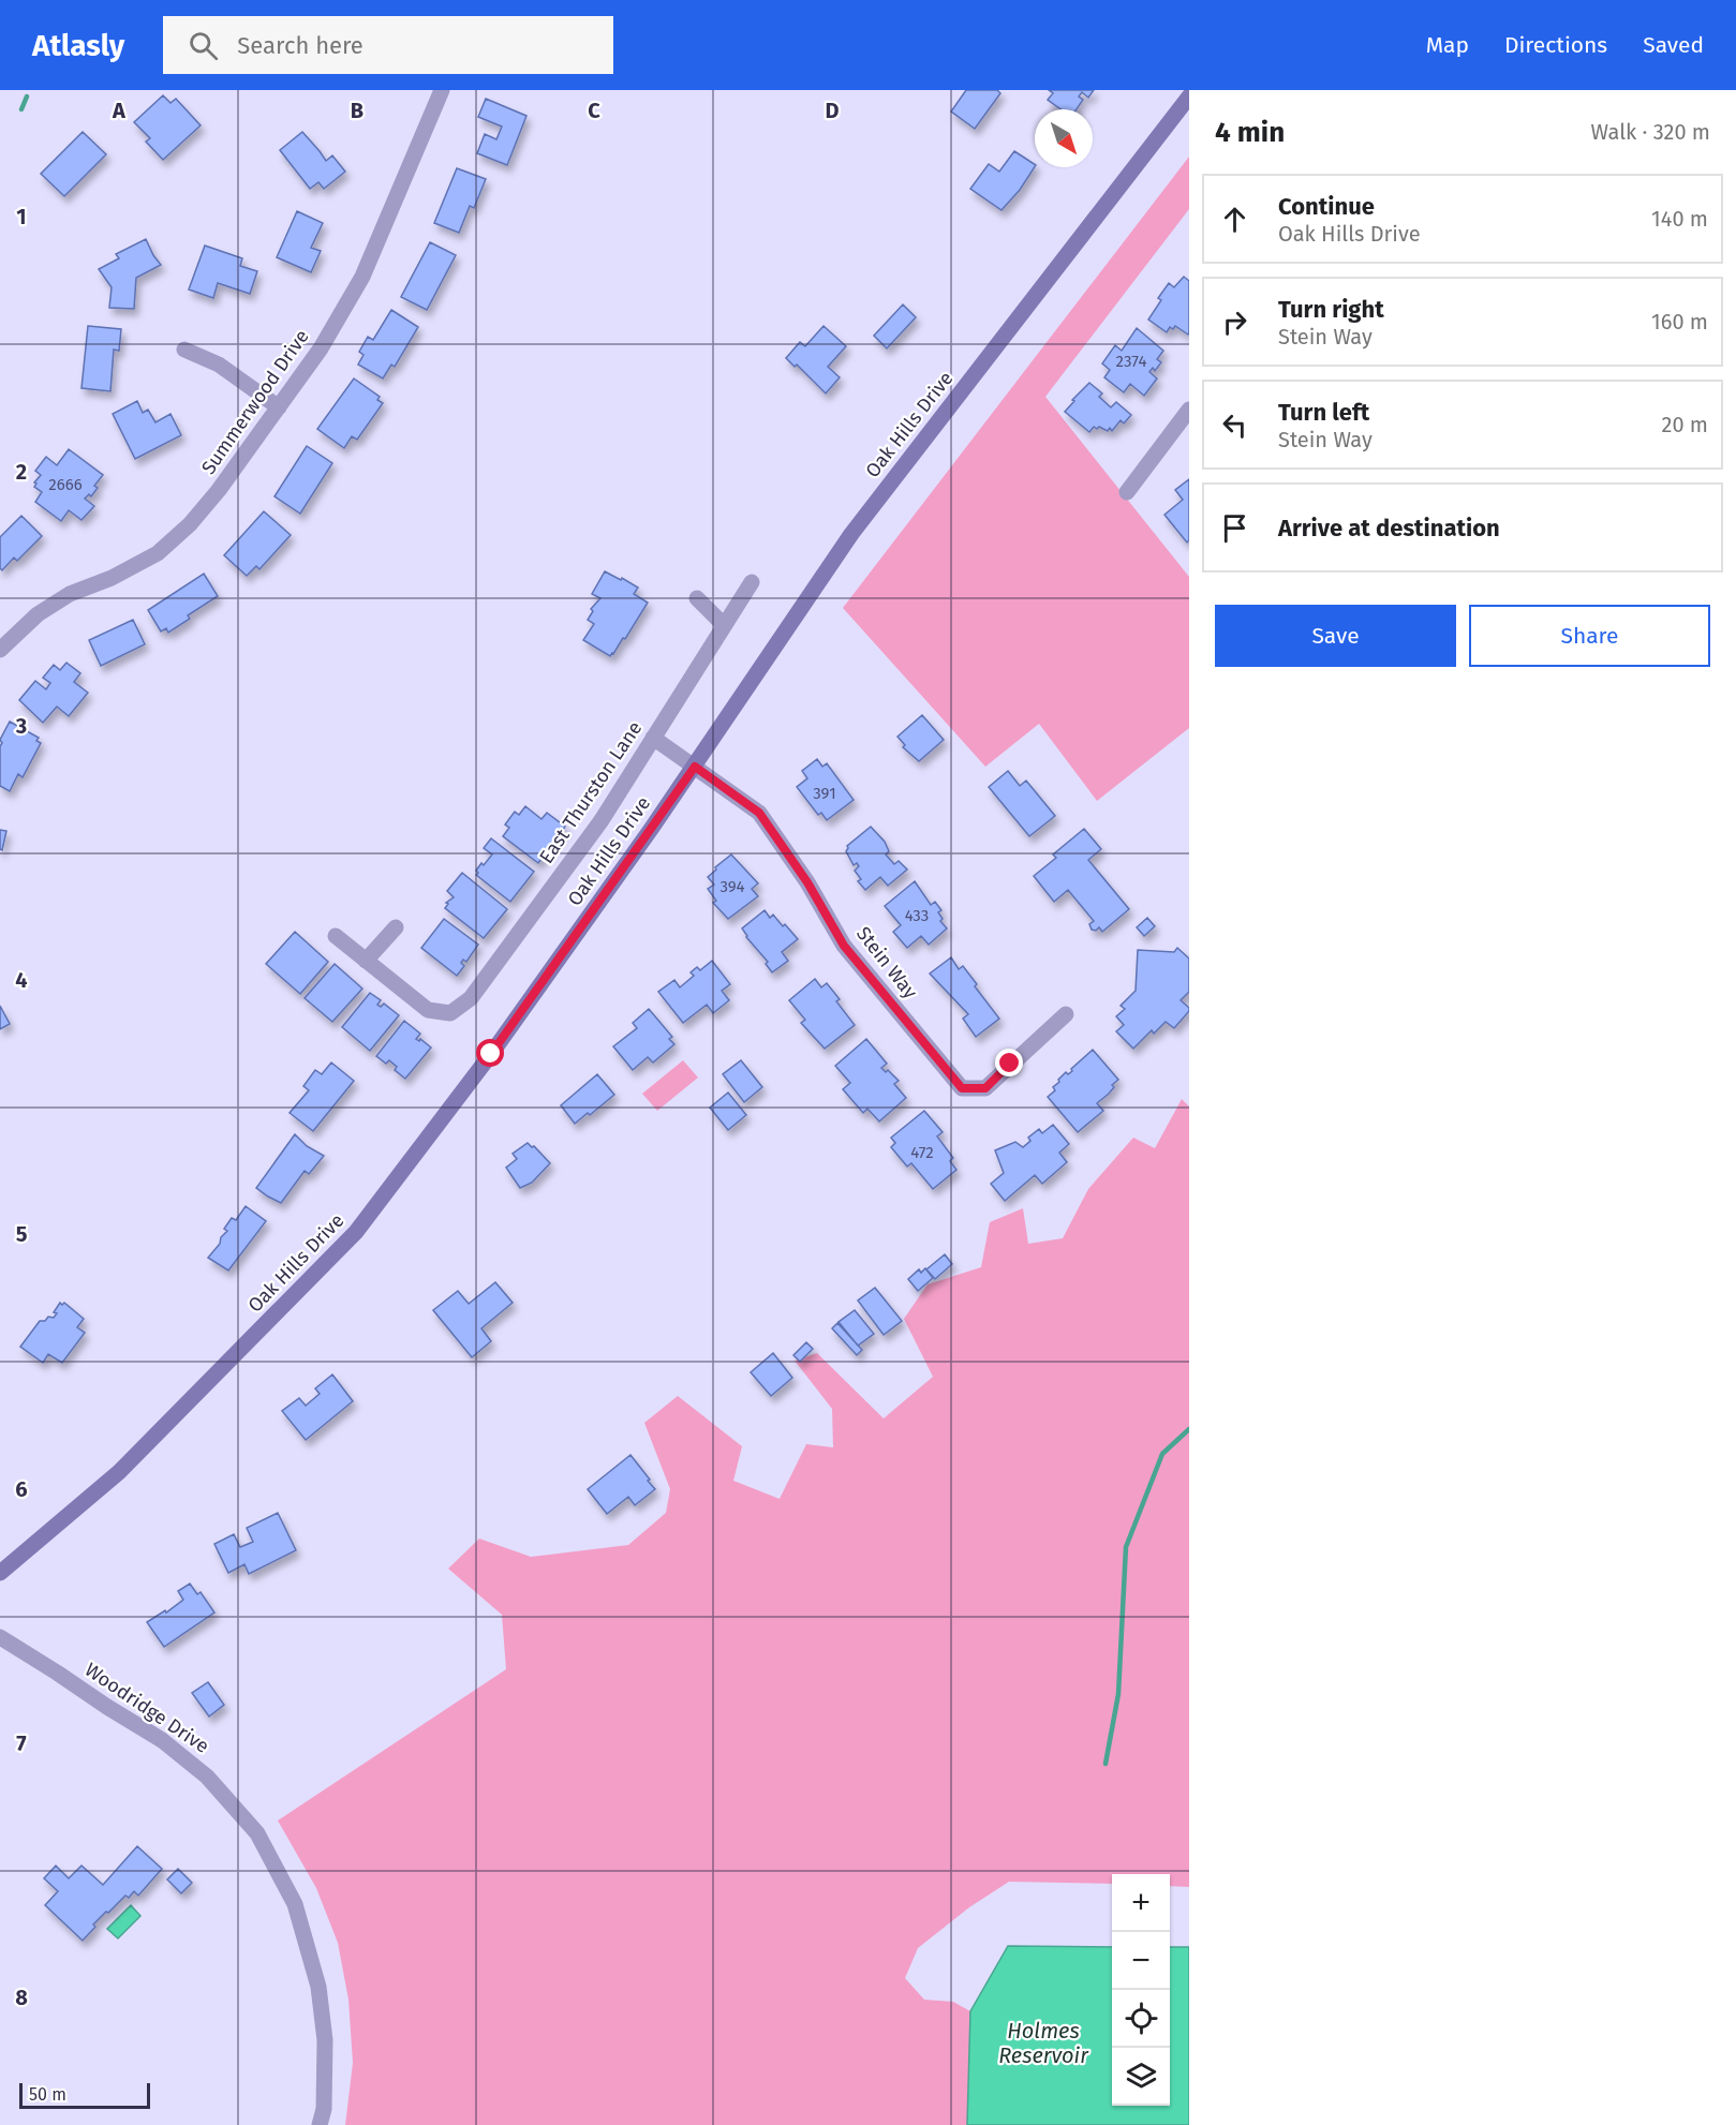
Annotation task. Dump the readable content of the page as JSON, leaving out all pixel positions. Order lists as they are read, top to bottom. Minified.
{"streets":{"main road":["Oak Hills Drive"],"street":["Summerwood Drive","East Thurston Lane","Stein Way","Woodridge Drive"]},"crossings":[["Oak Hills Drive","Stein Way"]],"water":["Holmes Reservoir"],"house_numbers":["2374","2666","391","394","433","472"],"scale_bar":"50 m","north":"bottom right","page":{"header":"Atlasly","search":"Search here","nav":["Map","Directions","Saved"],"heading":["4 min","Walk · 320 m"],"list":[["Continue","Oak Hills Drive","140 m"],["Turn right","Stein Way","160 m"],["Turn left","Stein Way","20 m"],"Arrive at destination"],"buttons":["Save","Share"],"map_buttons":["+","−"],"scale":"50 m"},"grid":{"columns":["A","B","C","D"],"rows":["1","2","3","4","5","6","7","8"]}}
